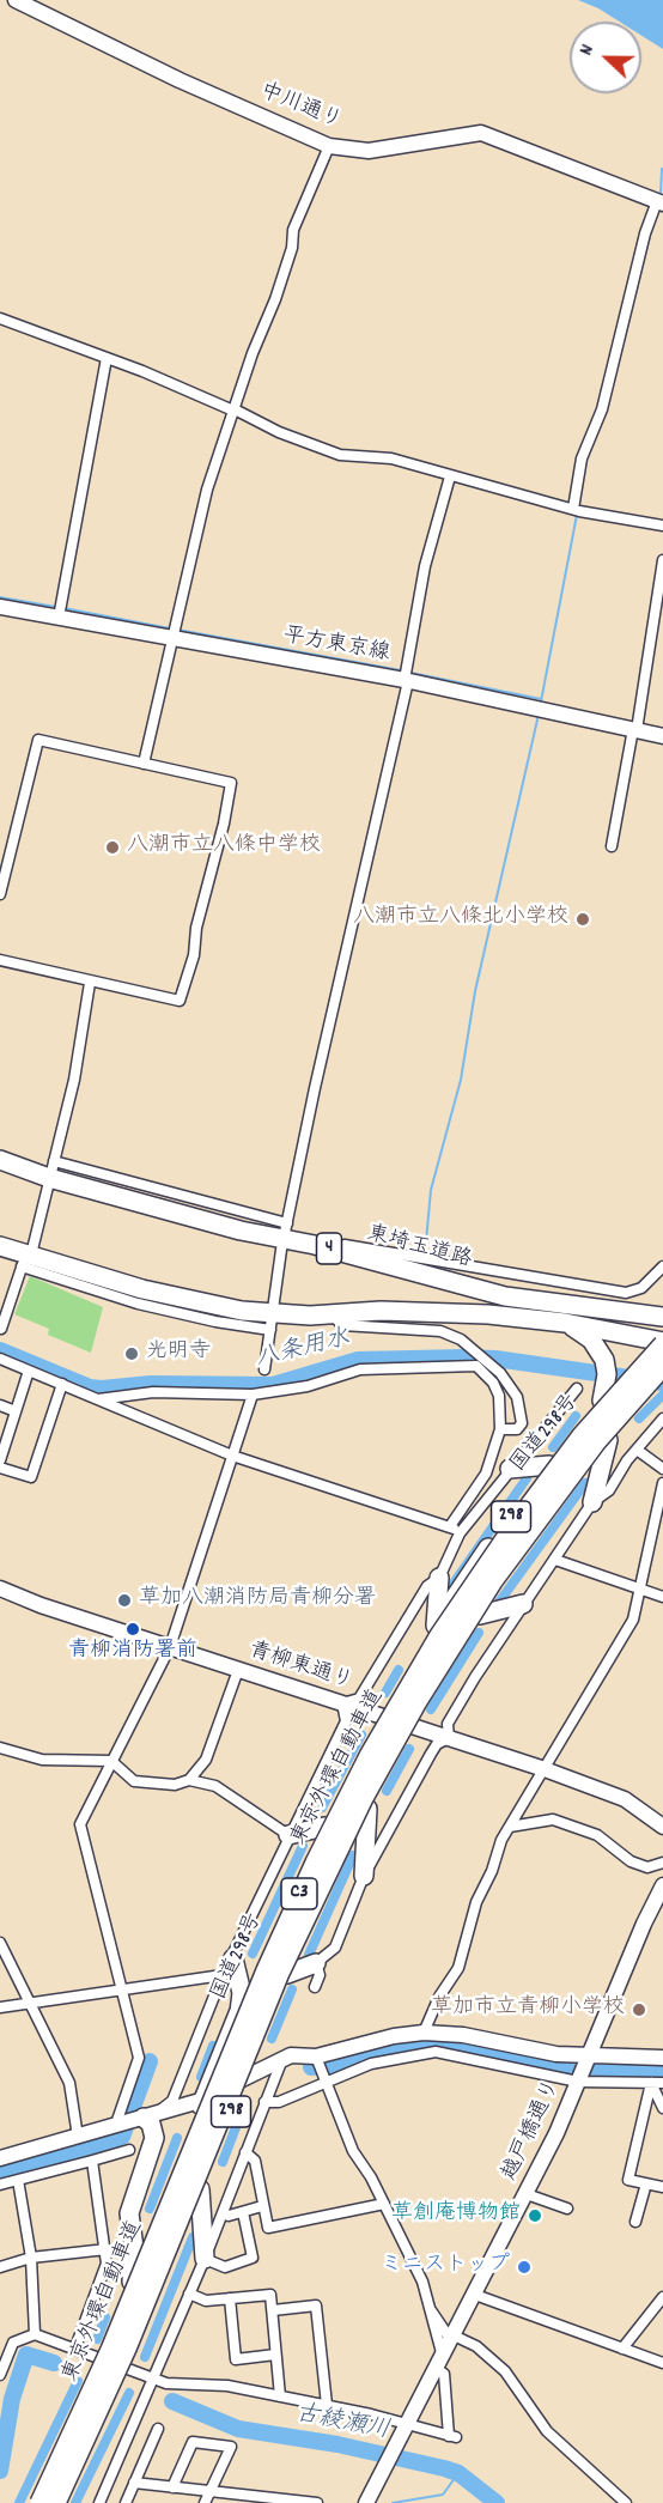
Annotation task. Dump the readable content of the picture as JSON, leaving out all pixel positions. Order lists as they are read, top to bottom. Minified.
{"streets":{"highway":["4","東埼玉道路","国道298号","298","東京外環自動車道","C3"],"street":["中川通り","平方東京線","青柳東通り","越戸橋通り"]},"crossings":[["国道298号","青柳東通り"],["国道298号","東京外環自動車道"],["298","青柳東通り"]],"water":["八条用水","古綾瀬川"],"places":["八潮市立八條中学校","八潮市立八條北小学校","光明寺","草加八潮消防局青柳分署","青柳消防署前","草加市立青柳小学校","草創庵博物館","ミニストップ"],"north":"left"}
